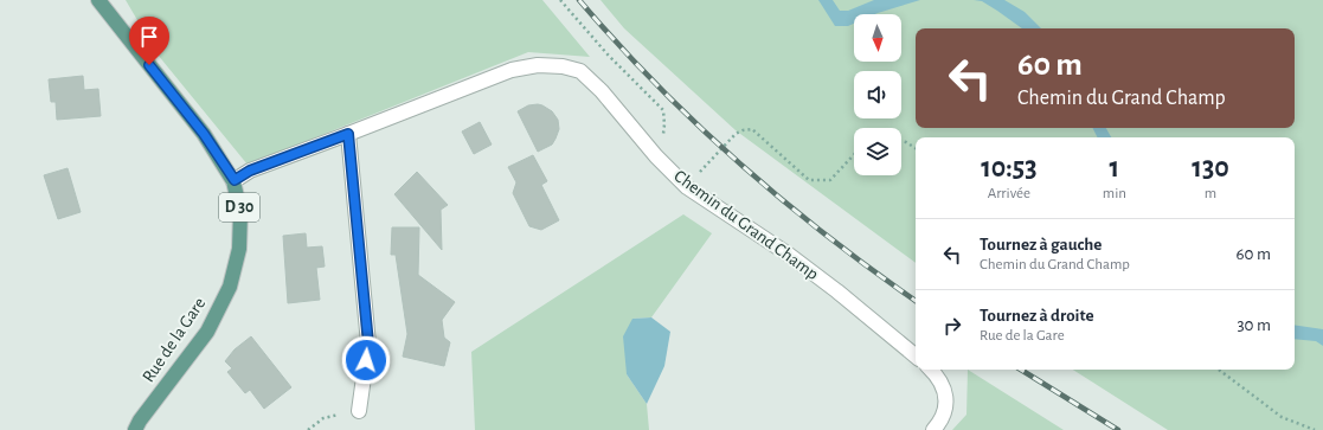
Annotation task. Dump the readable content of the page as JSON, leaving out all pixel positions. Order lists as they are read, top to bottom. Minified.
{"streets":{"main road":["D 30","Rue de la Gare"],"street":["Chemin du Grand Champ"]},"crossings":[["Chemin du Grand Champ","Rue de la Gare"]],"north":"bottom","page":{"turn":["60 m","Chemin du Grand Champ"],"eta":["10:53","Arrivée","1","min","130","m"],"list":[{"name":"Tournez à gauche","note":"Chemin du Grand Champ","value":"60 m"},{"name":"Tournez à droite","note":"Rue de la Gare","value":"30 m"}]}}
